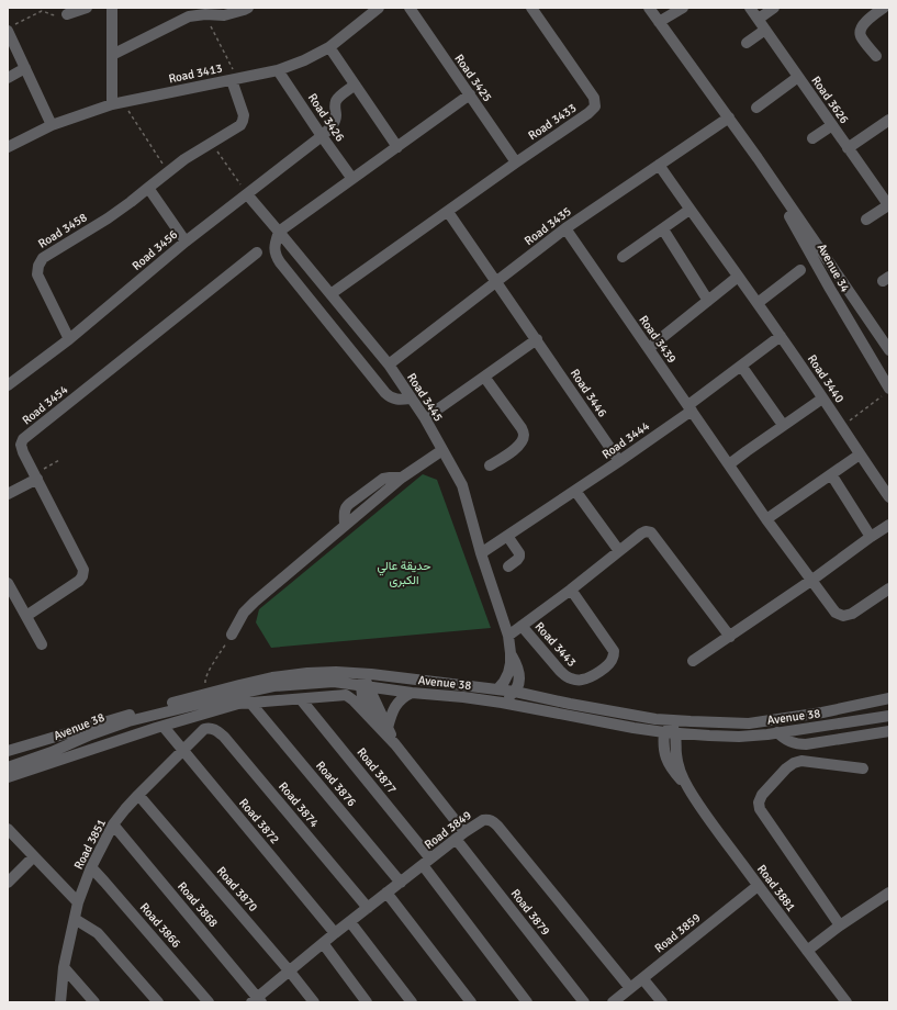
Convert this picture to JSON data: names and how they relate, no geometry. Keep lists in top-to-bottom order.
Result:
{
  "streets": {
    "street": [
      "Road 3413",
      "Road 3425",
      "Road 3626",
      "Road 3426",
      "Road 3433",
      "Road 3435",
      "Road 3458",
      "Road 3456",
      "Avenue 34",
      "Road 3439",
      "Road 3440",
      "Road 3446",
      "Road 3445",
      "Road 3454",
      "Road 3444",
      "Road 3443",
      "Avenue 38",
      "Road 3877",
      "Road 3876",
      "Road 3874",
      "Road 3872",
      "Road 3849",
      "Road 3851",
      "Road 3881",
      "Road 3870",
      "Road 3868",
      "Road 3879",
      "Road 3866",
      "Road 3859"
    ]
  },
  "crossings": [
    ["Road 3413", "Road 3426"],
    ["Road 3413", "Road 3458"],
    ["Road 3425", "Road 3433"],
    ["Road 3426", "Road 3456"],
    ["Road 3433", "Road 3445"],
    ["Road 3435", "Avenue 34"],
    ["Road 3435", "Road 3439"],
    ["Road 3435", "Road 3440"],
    ["Road 3435", "Road 3446"],
    ["Road 3435", "Road 3445"],
    ["Road 3458", "Road 3456"],
    ["Road 3456", "Road 3445"],
    ["Road 3439", "Road 3444"],
    ["Road 3440", "Road 3444"],
    ["Road 3446", "Road 3444"],
    ["Road 3445", "Road 3444"],
    ["Road 3445", "Road 3443"],
    ["Avenue 38", "Road 3881"],
    ["Road 3877", "Road 3849"],
    ["Road 3876", "Road 3849"],
    ["Road 3874", "Road 3849"],
    ["Road 3874", "Road 3851"],
    ["Road 3872", "Road 3849"],
    ["Road 3872", "Road 3851"],
    ["Road 3849", "Road 3870"],
    ["Road 3849", "Road 3868"],
    ["Road 3849", "Road 3879"],
    ["Road 3849", "Road 3859"],
    ["Road 3851", "Road 3870"],
    ["Road 3851", "Road 3868"],
    ["Road 3851", "Road 3866"],
    ["Road 3881", "Road 3859"]
  ],
  "parks": ["حديقة عالي الكبرى"]
}
